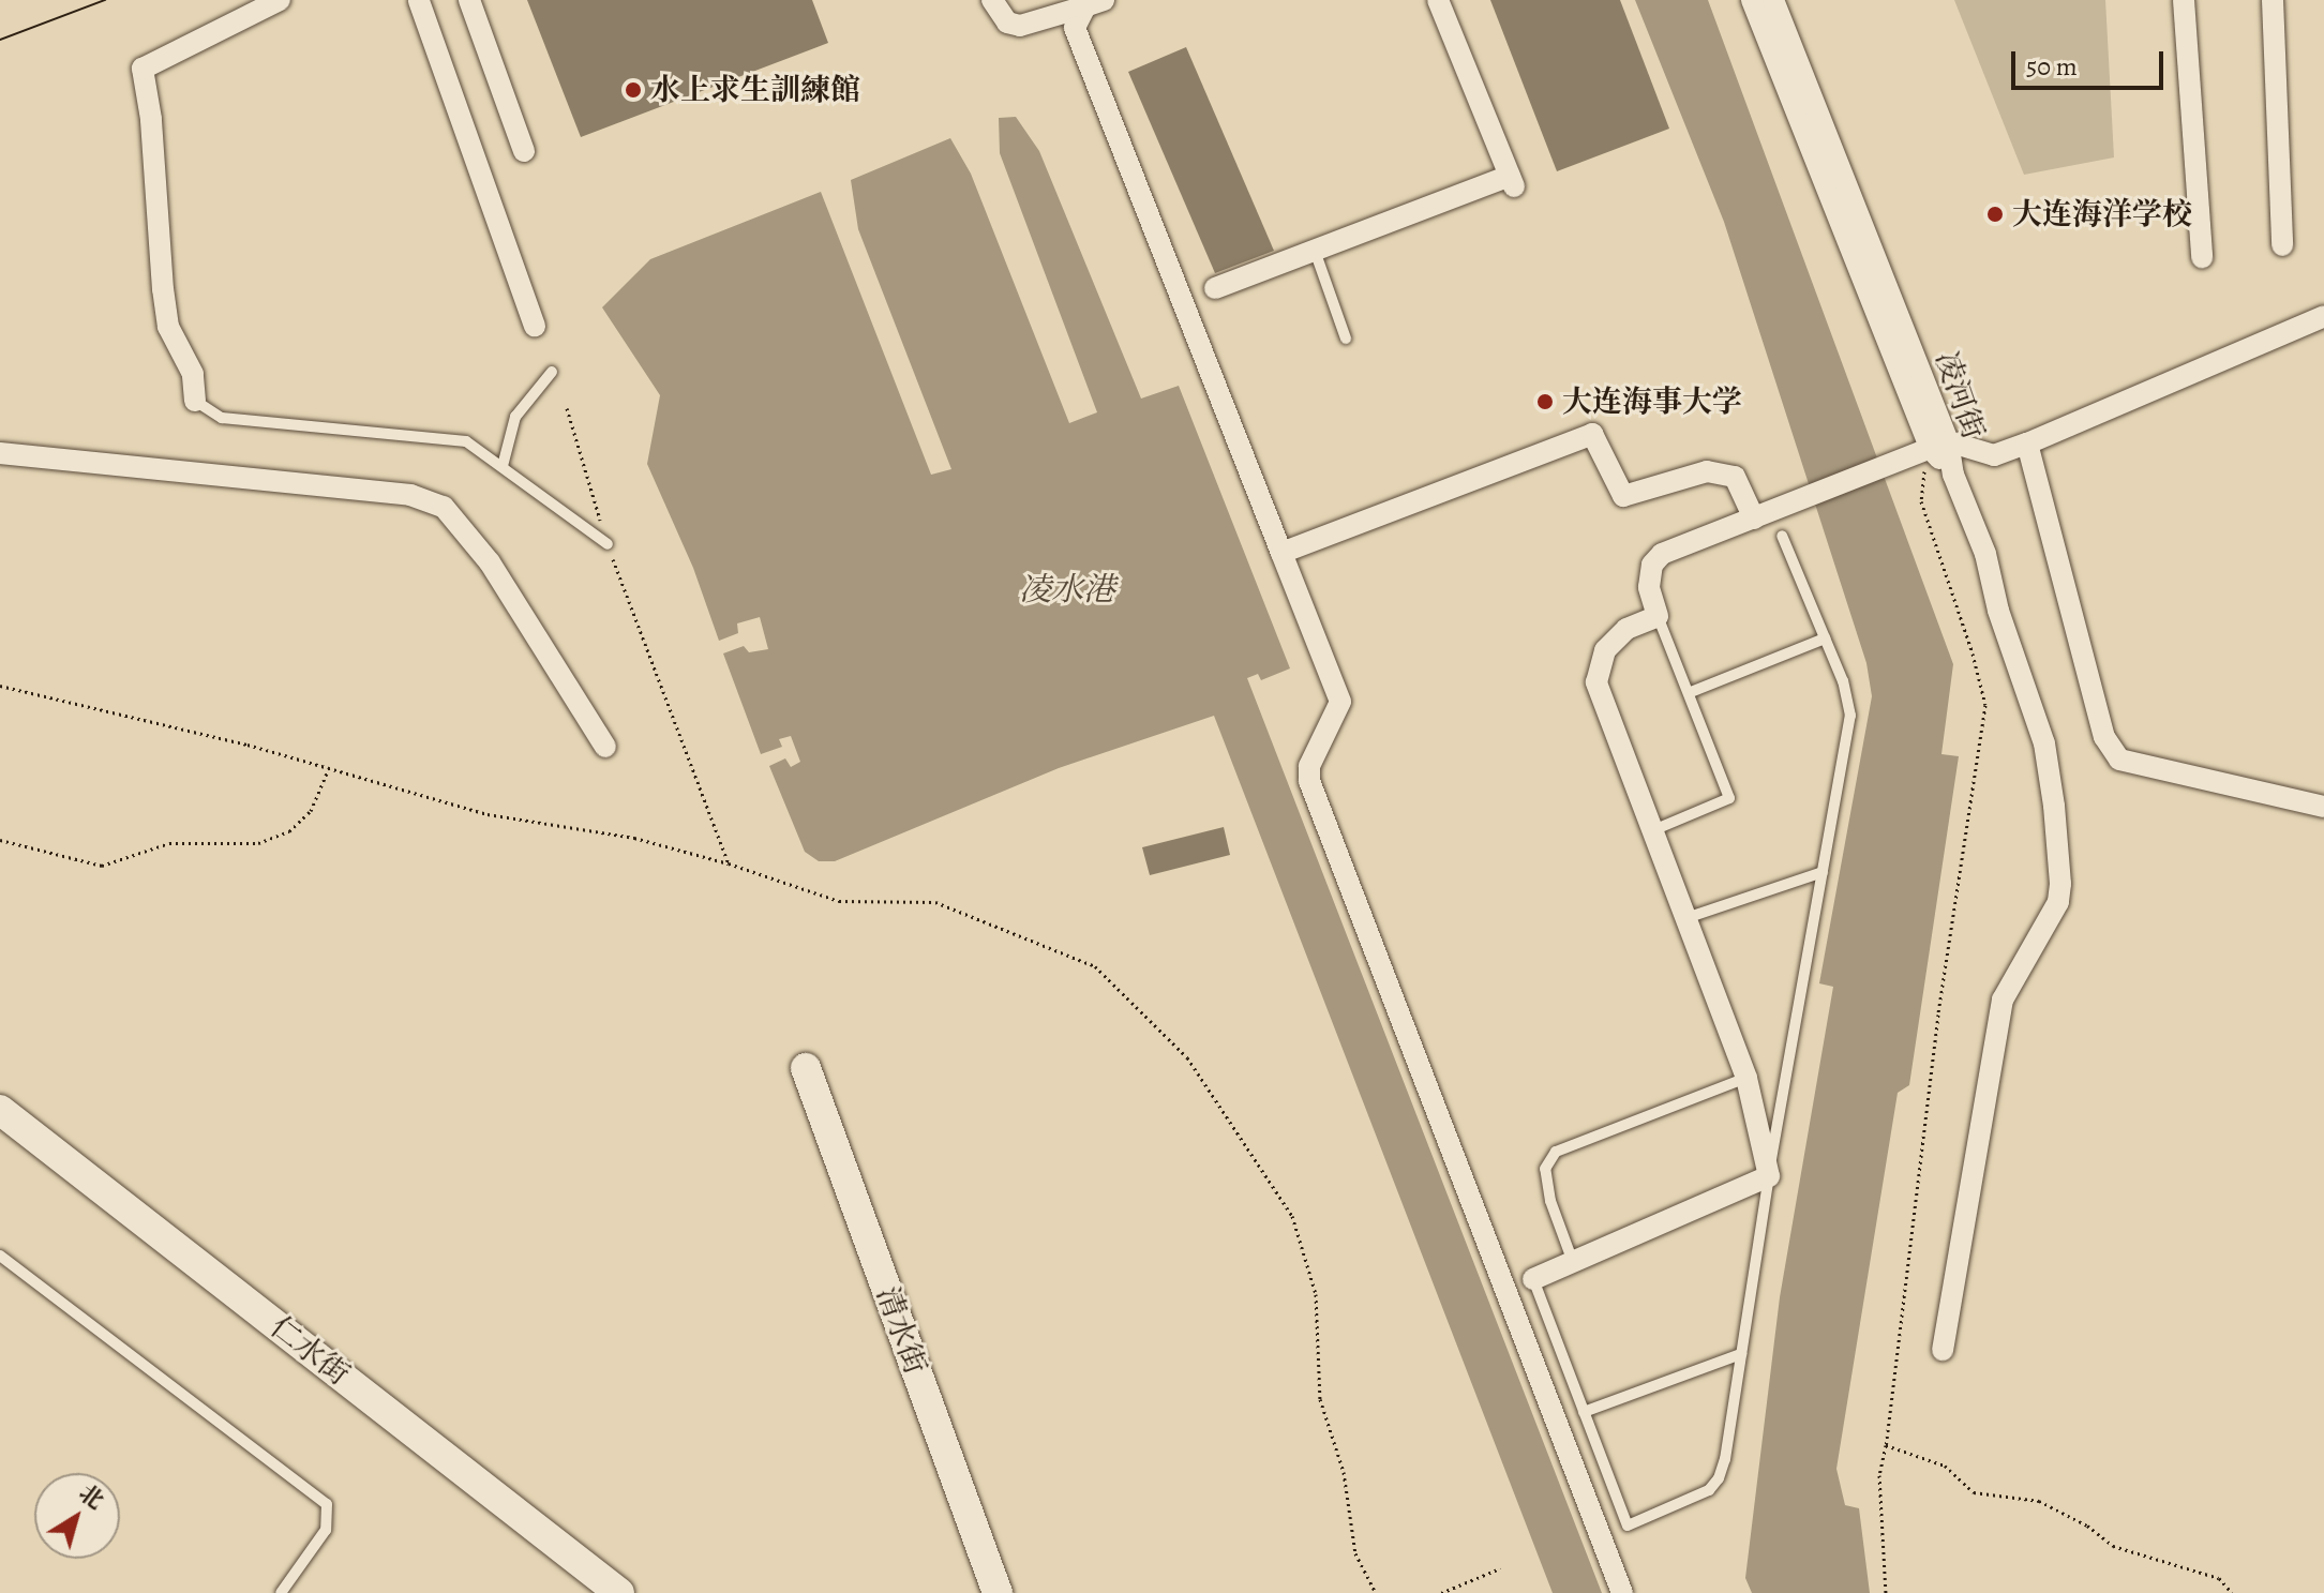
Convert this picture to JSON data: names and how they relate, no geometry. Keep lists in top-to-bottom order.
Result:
{
  "streets": {
    "street": ["凌河街", "清水街", "仁水街"]
  },
  "water": ["凌水港"],
  "places": ["水上求生訓練館", "大连海洋学校", "大连海事大学"],
  "scale_bar": "50 m",
  "north": "top right"
}
